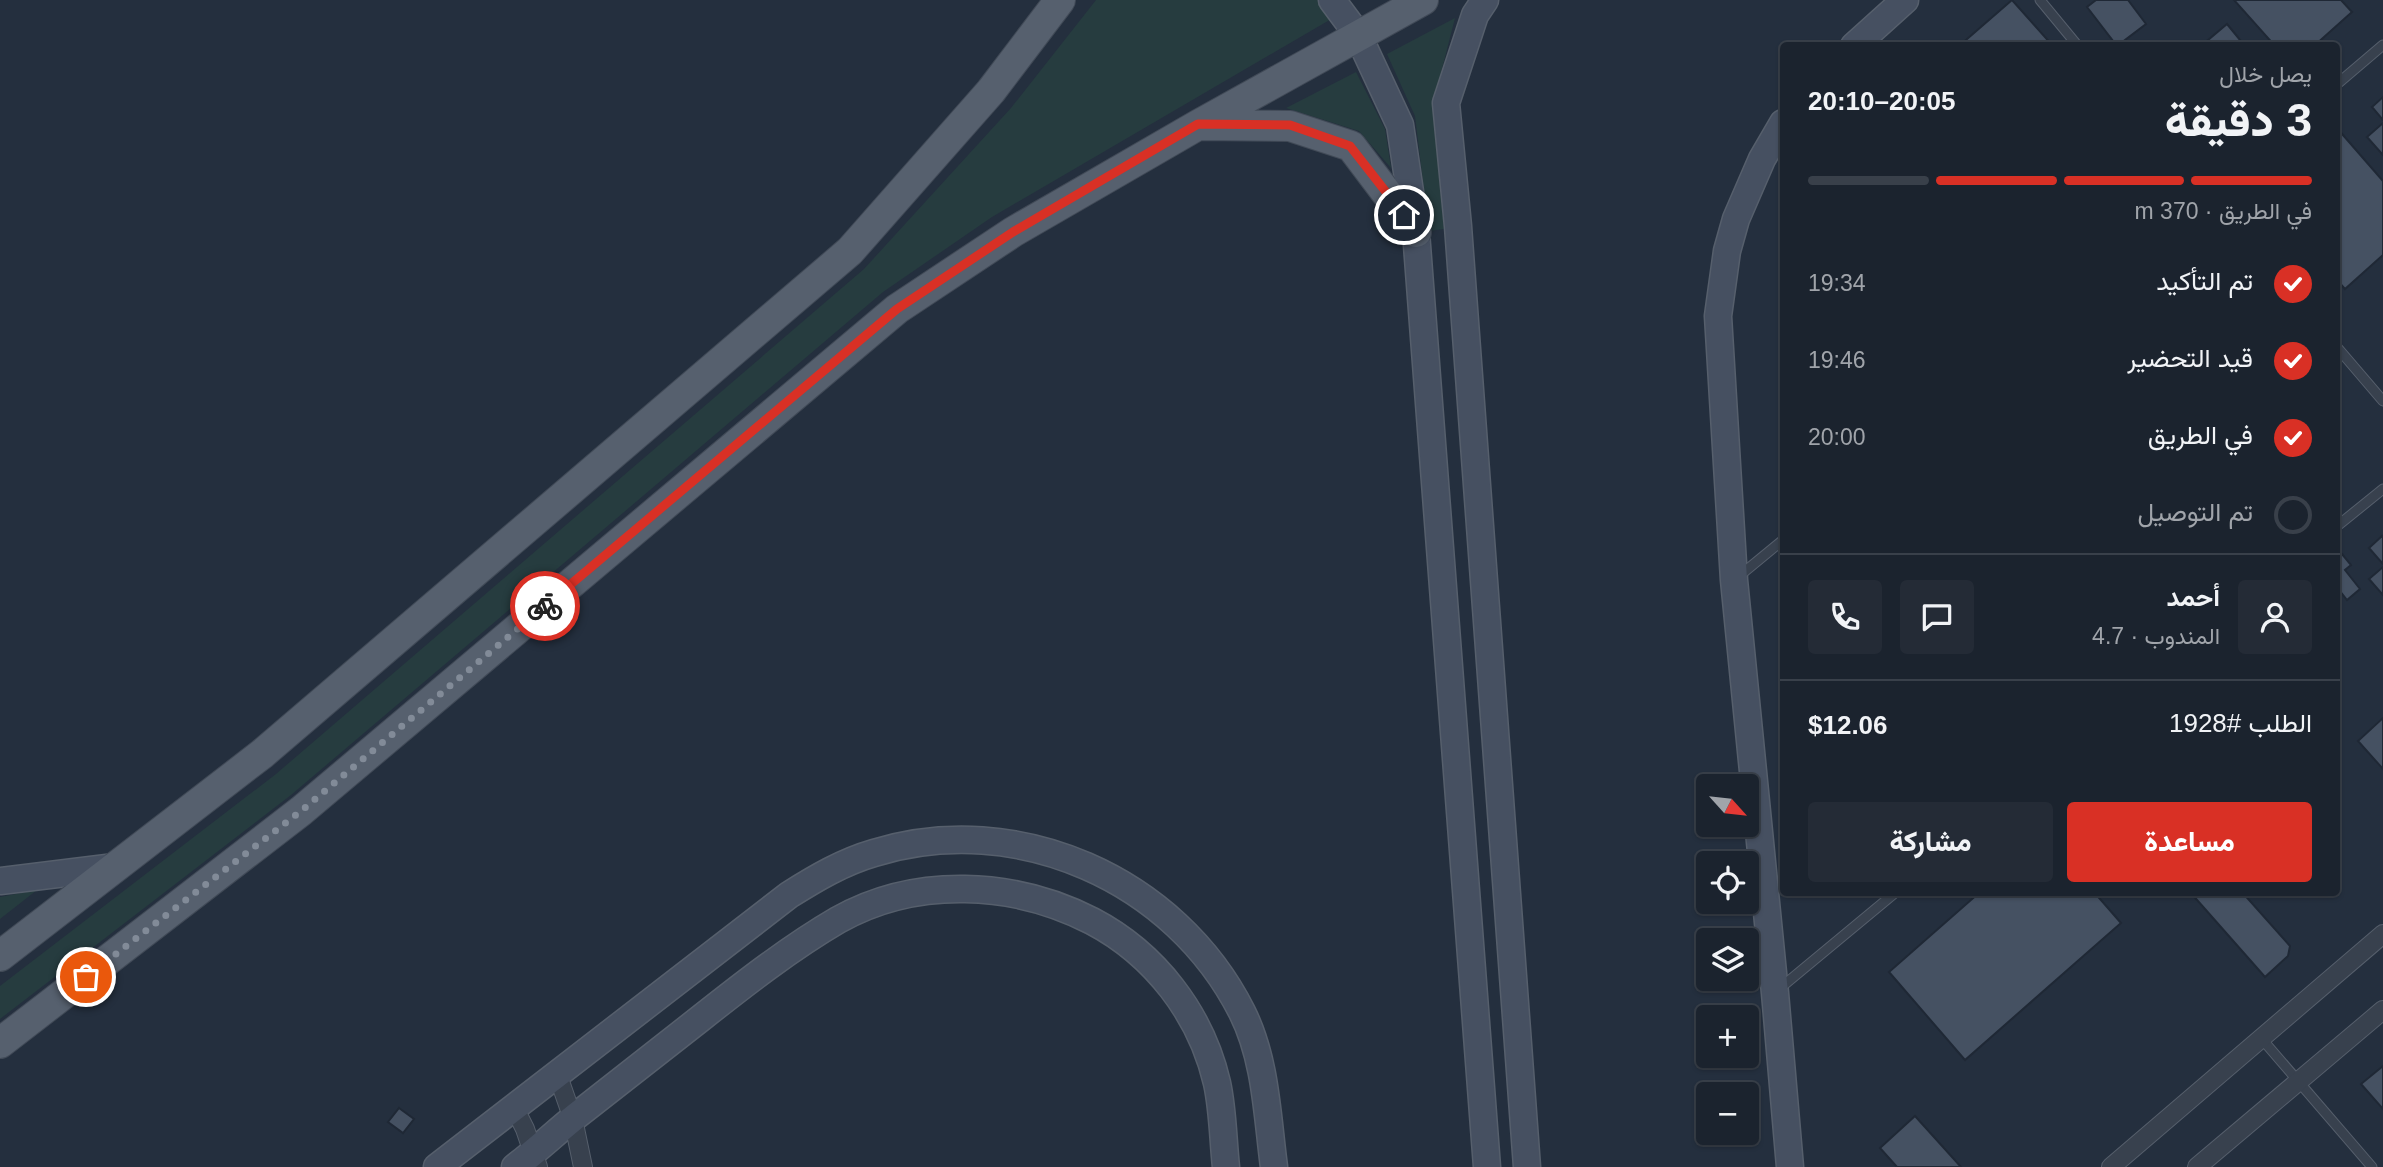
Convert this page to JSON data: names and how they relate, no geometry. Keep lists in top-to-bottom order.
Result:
{
  "north": "bottom right",
  "page": {
    "heading": ["3 دقيقة", "يصل خلال", "20:05–20:10"],
    "panel": [
      "أحمد",
      "المندوب · 4.7",
      "الطلب #1928",
      "$12.06"
    ],
    "bar": "في الطريق · 370 m",
    "list": [
      ["تم التأكيد", "19:34"],
      ["قيد التحضير", "19:46"],
      ["في الطريق", "20:00"],
      "تم التوصيل"
    ],
    "map_buttons": ["+", "−"],
    "buttons": ["مساعدة", "مشاركة"]
  }
}
